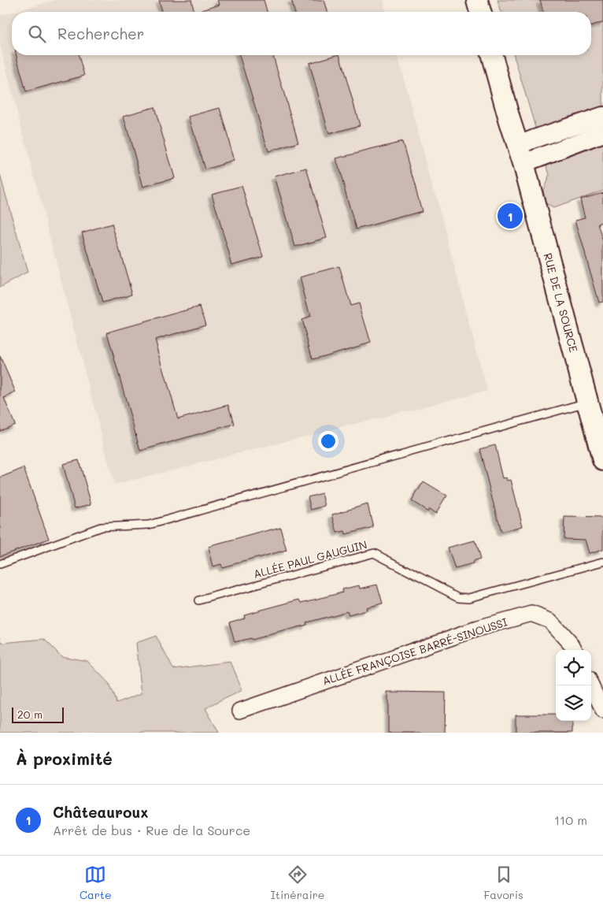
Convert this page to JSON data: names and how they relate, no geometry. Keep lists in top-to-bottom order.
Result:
{
  "streets": {
    "main road": ["RUE DE LA SOURCE"],
    "street": ["ALLÉE FRANÇOISE BARRÉ-SINOUSSI"],
    "lane": ["ALLÉE PAUL GAUGUIN"]
  },
  "scale_bar": "20 m",
  "page": {
    "search": "Rechercher",
    "pins": "1",
    "scale": "20 m",
    "heading": "À proximité",
    "list": [
      {
        "mark": "1",
        "name": "Châteauroux",
        "note": "Arrêt de bus · Rue de la Source",
        "value": "110 m"
      }
    ],
    "nav": ["Carte", "Itinéraire", "Favoris"]
  }
}
